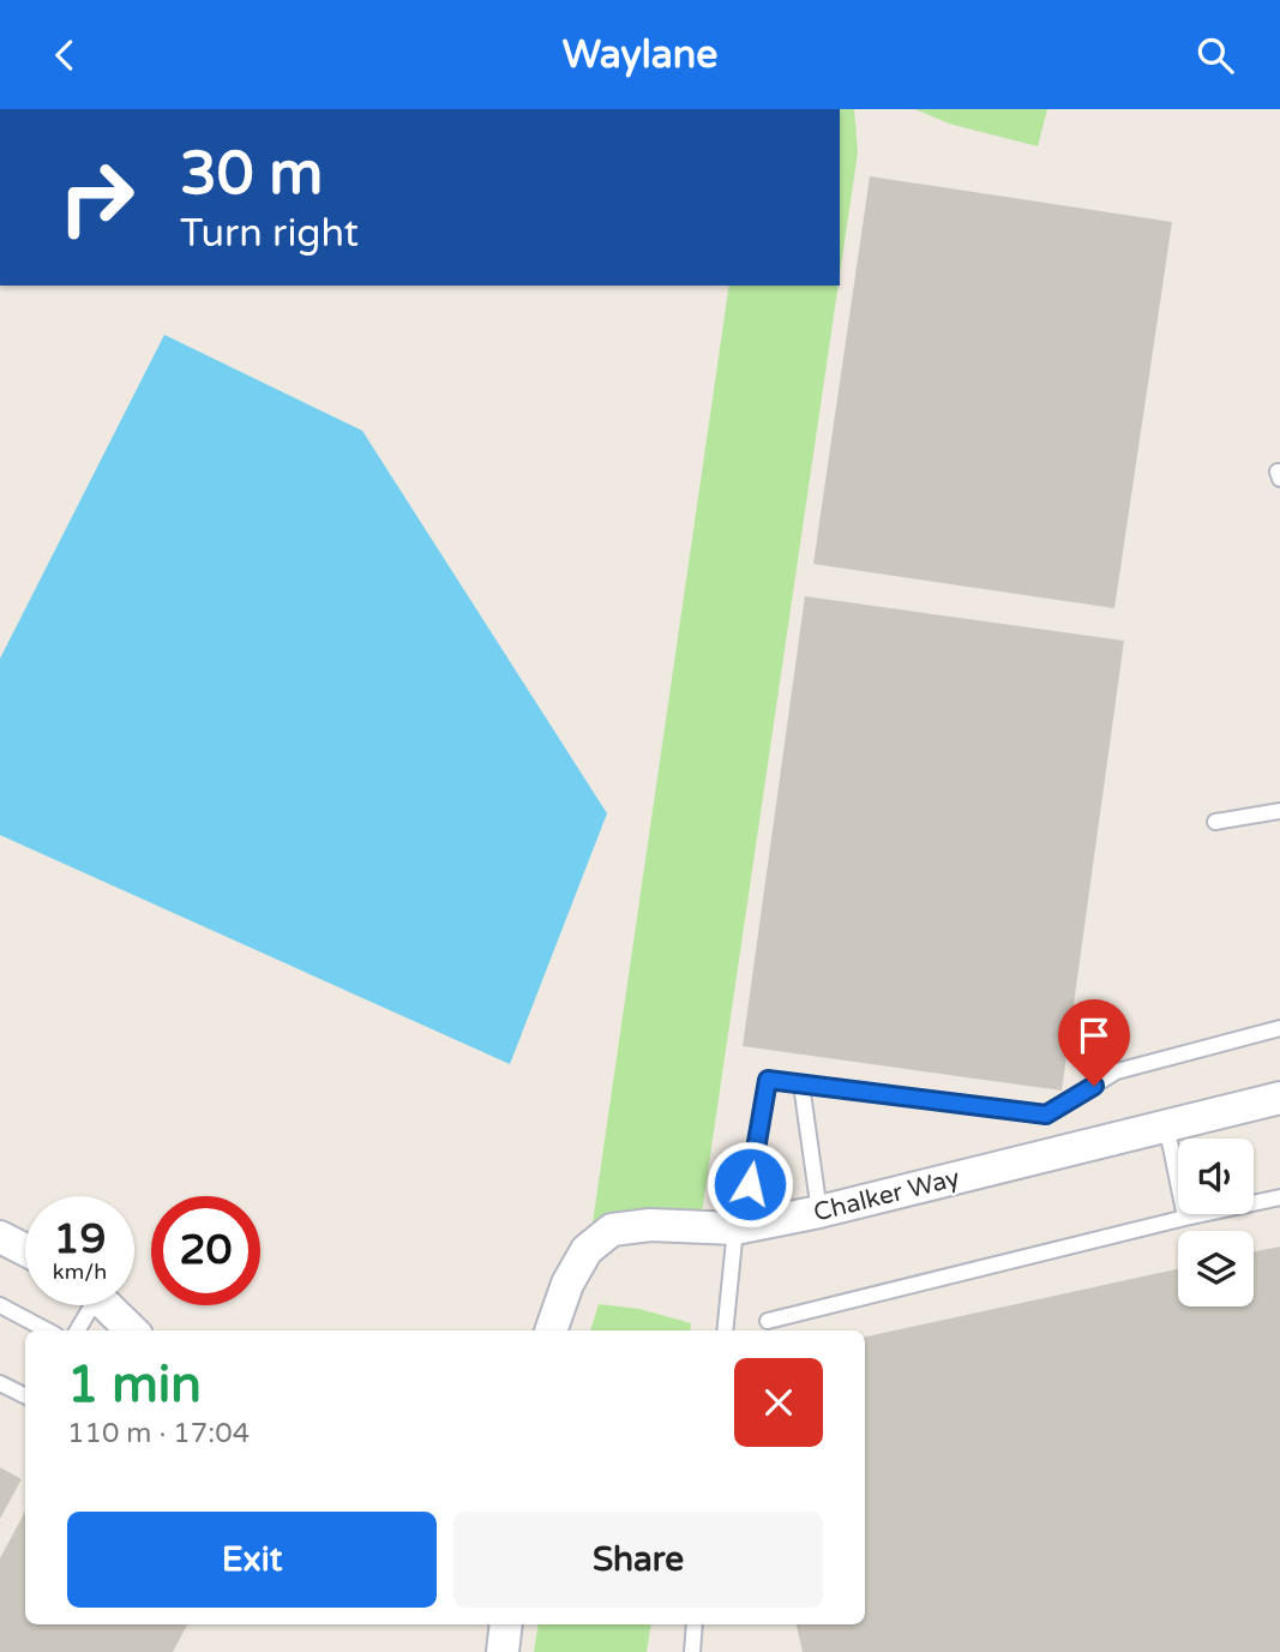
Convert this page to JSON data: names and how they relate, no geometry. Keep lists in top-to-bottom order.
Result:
{
  "streets": {
    "street": ["Chalker Way"]
  },
  "page": {
    "header": "Waylane",
    "turn": ["30 m", "Turn right"],
    "speed": "19 km/h",
    "limit": "20",
    "heading": ["1 min", "110 m · 17:04"],
    "buttons": ["Exit", "Share"]
  }
}
